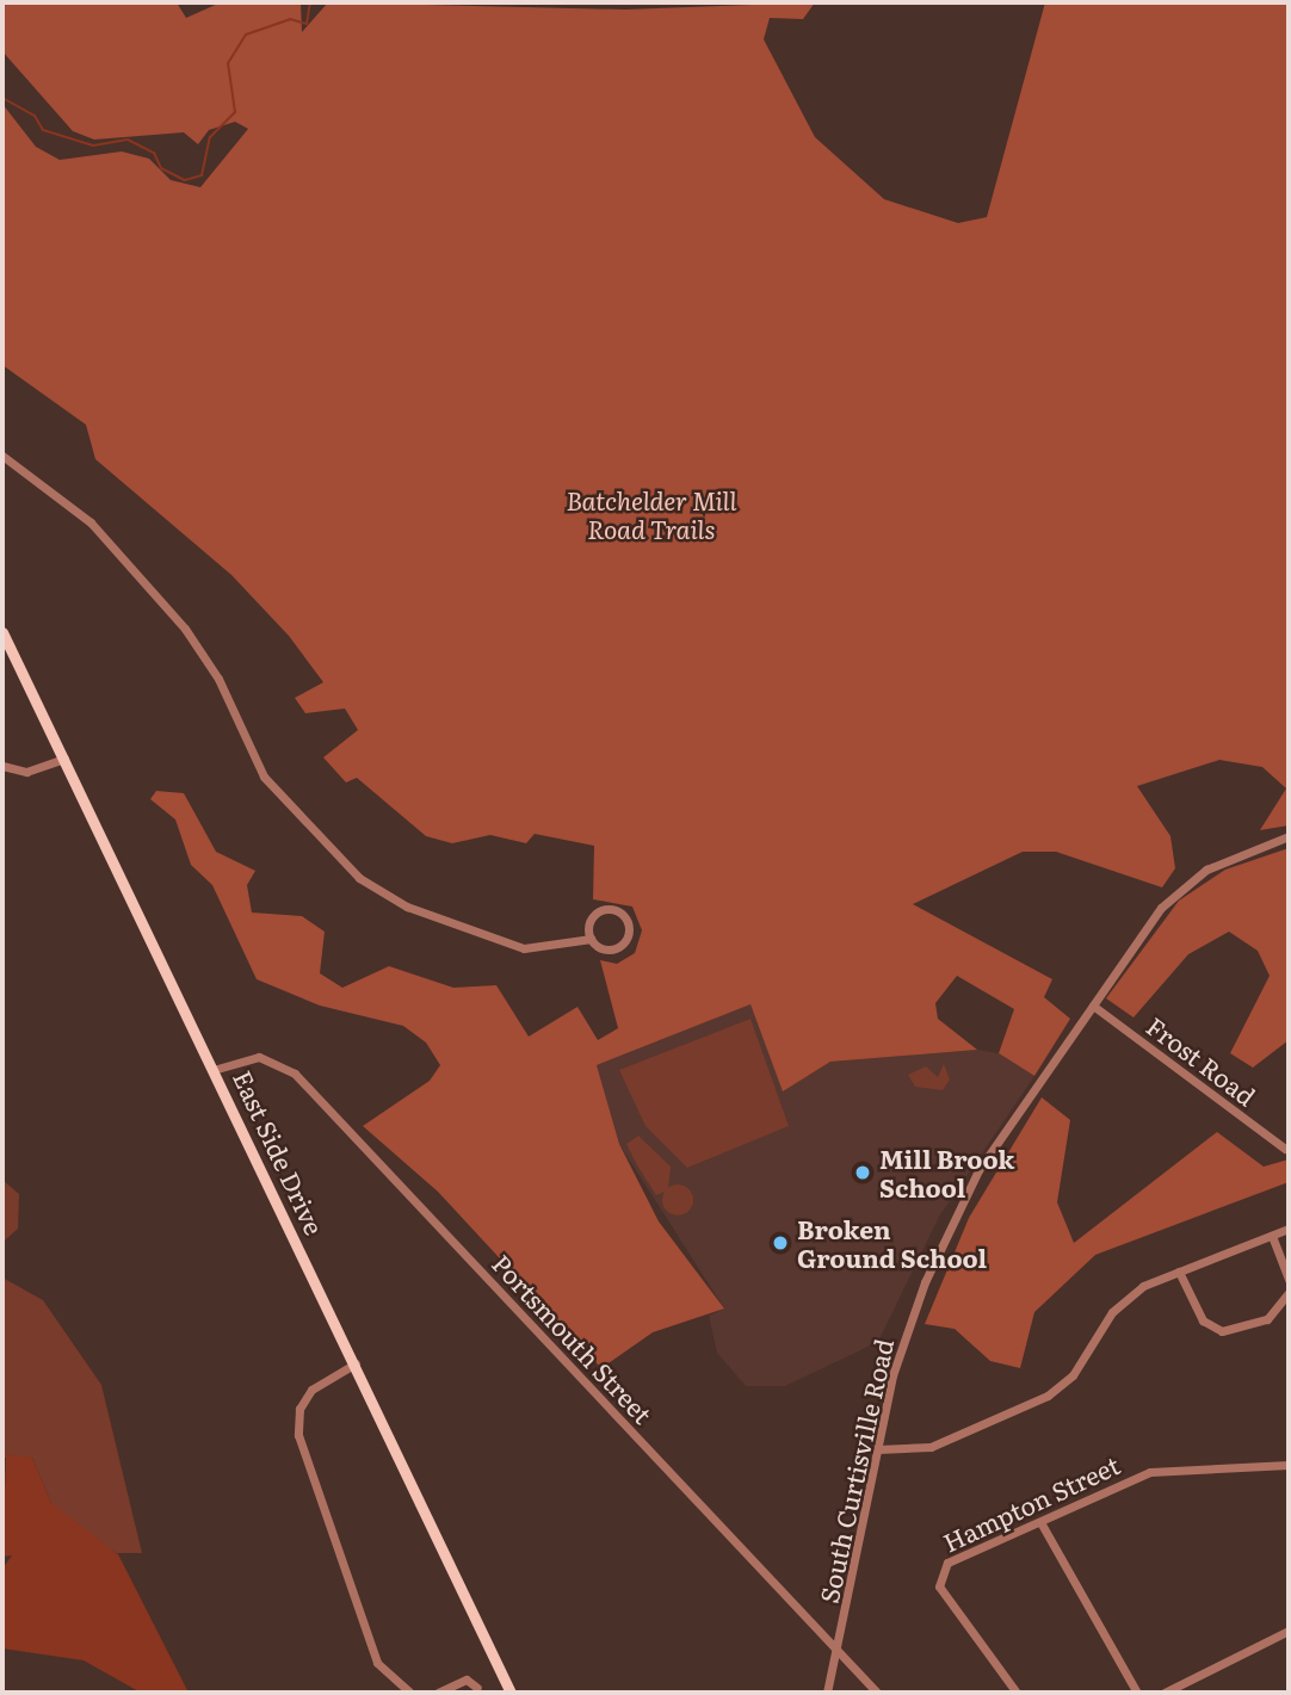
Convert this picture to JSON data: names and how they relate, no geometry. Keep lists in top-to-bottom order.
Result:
{
  "streets": {
    "main road": ["East Side Drive"],
    "street": [
      "Frost Road",
      "Portsmouth Street",
      "South Curtisville Road",
      "Hampton Street"
    ]
  },
  "crossings": [
    ["Frost Road", "South Curtisville Road"],
    ["East Side Drive", "Portsmouth Street"],
    ["Portsmouth Street", "South Curtisville Road"]
  ],
  "parks": ["Batchelder Mill Road Trails"],
  "places": ["Mill Brook School", "Broken Ground School"]
}
